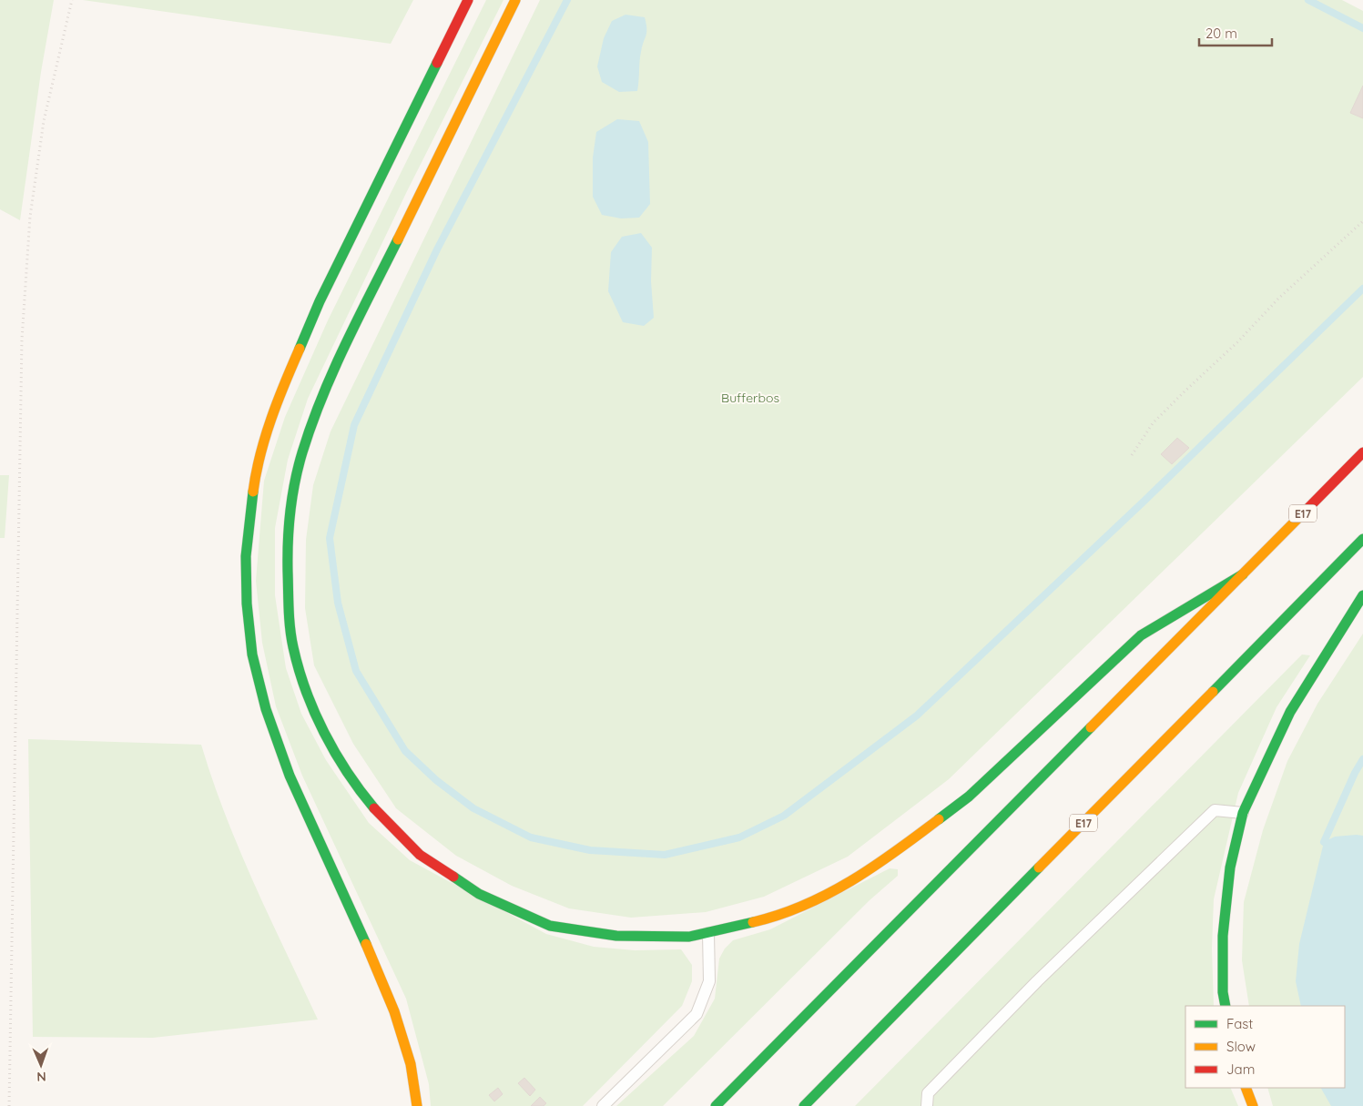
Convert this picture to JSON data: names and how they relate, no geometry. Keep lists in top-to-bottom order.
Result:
{
  "streets": {
    "highway": ["E17"]
  },
  "parks": ["Bufferbos"],
  "legend": ["Fast", "Slow", "Jam"],
  "scale_bar": "20 m",
  "north": "bottom"
}
